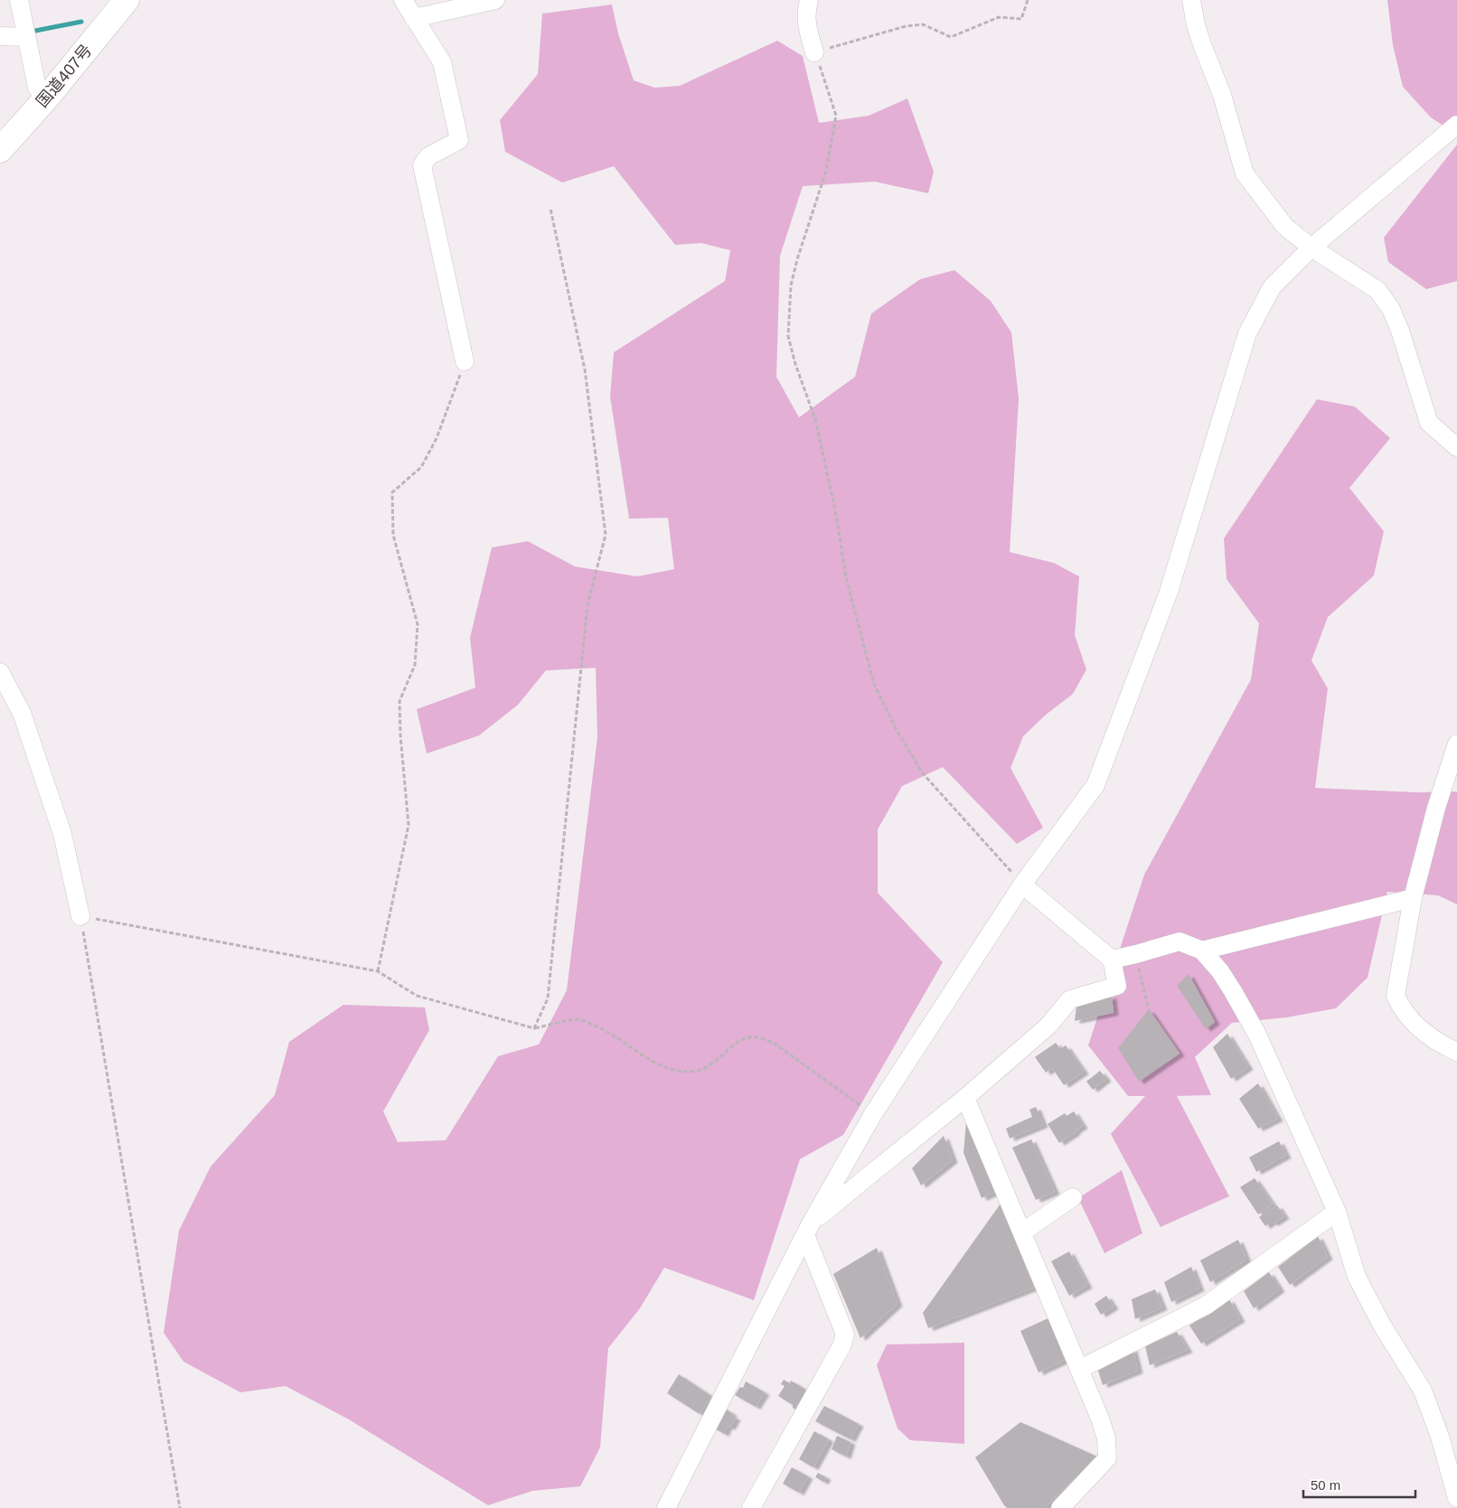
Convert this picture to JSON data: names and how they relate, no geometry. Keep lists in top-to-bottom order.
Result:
{
  "streets": {
    "highway": ["国道407号"]
  },
  "scale_bar": "50 m"
}
